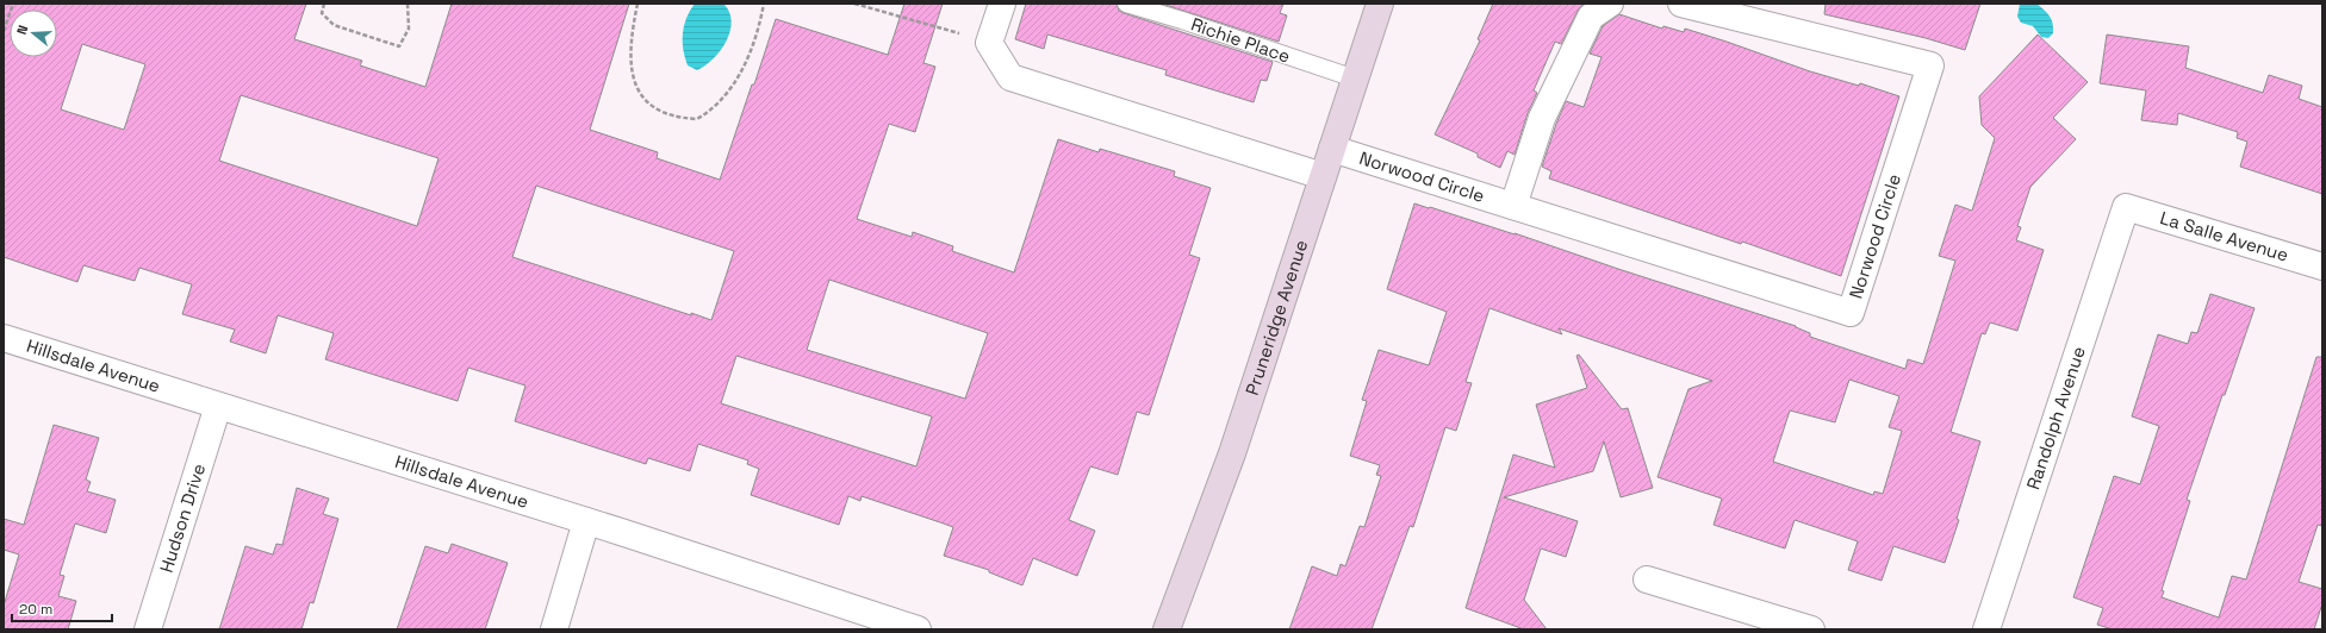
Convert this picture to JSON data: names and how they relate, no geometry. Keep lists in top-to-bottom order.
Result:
{
  "streets": {
    "main road": ["Pruneridge Avenue"],
    "street": [
      "Norwood Circle",
      "La Salle Avenue",
      "Hillsdale Avenue",
      "Randolph Avenue",
      "Hudson Drive"
    ],
    "lane": ["Richie Place"]
  },
  "crossings": [
    ["Richie Place", "Pruneridge Avenue"],
    ["Norwood Circle", "Pruneridge Avenue"],
    ["La Salle Avenue", "Randolph Avenue"],
    ["Hillsdale Avenue", "Hudson Drive"]
  ],
  "scale_bar": "20 m",
  "north": "left"
}
